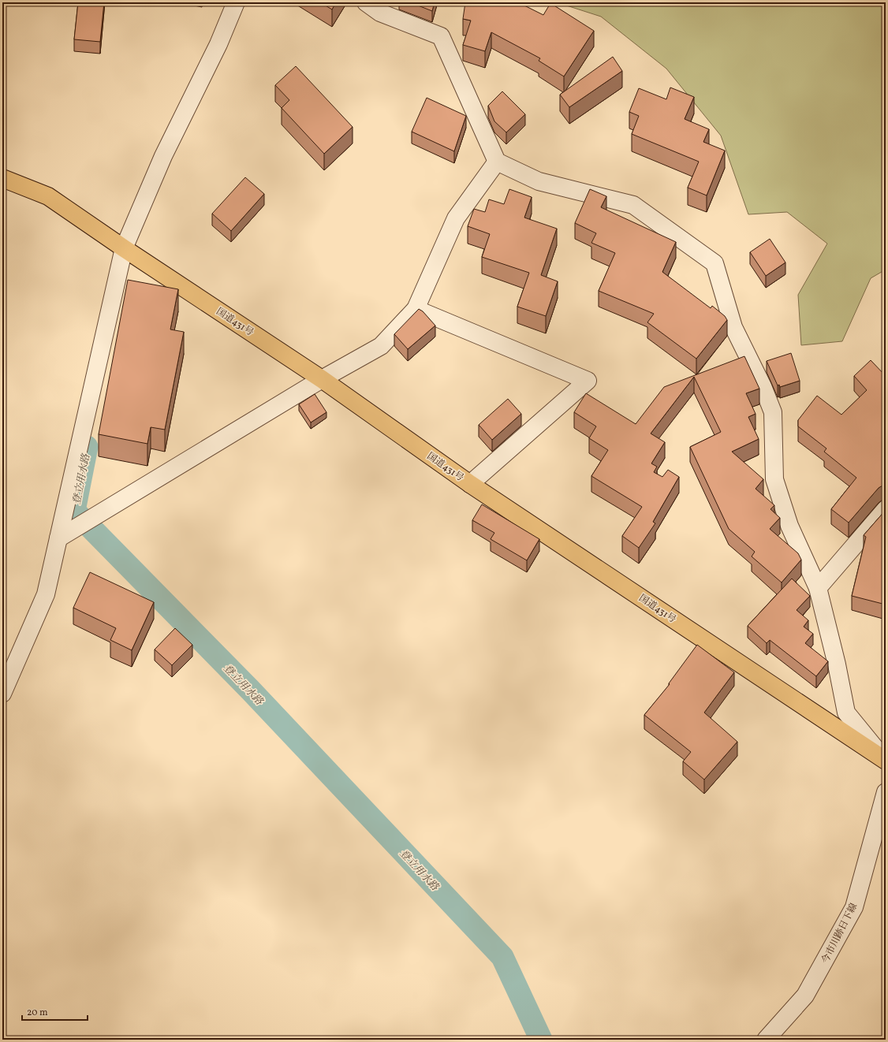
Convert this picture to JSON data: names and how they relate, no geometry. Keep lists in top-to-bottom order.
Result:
{
  "streets": {
    "highway": ["国道431号"],
    "street": ["今市川跡日下線"]
  },
  "water": ["登立用水路"],
  "scale_bar": "20 m"
}
